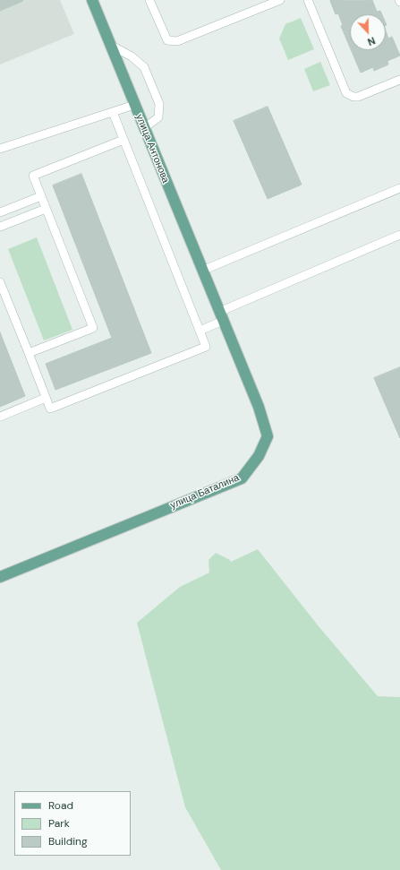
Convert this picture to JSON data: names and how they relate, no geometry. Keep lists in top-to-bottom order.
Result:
{
  "streets": {
    "main road": ["улица Антонова", "улица Баталина"]
  },
  "crossings": [
    ["улица Антонова", "улица Баталина"]
  ],
  "legend": ["Road", "Park", "Building"],
  "north": "bottom"
}
